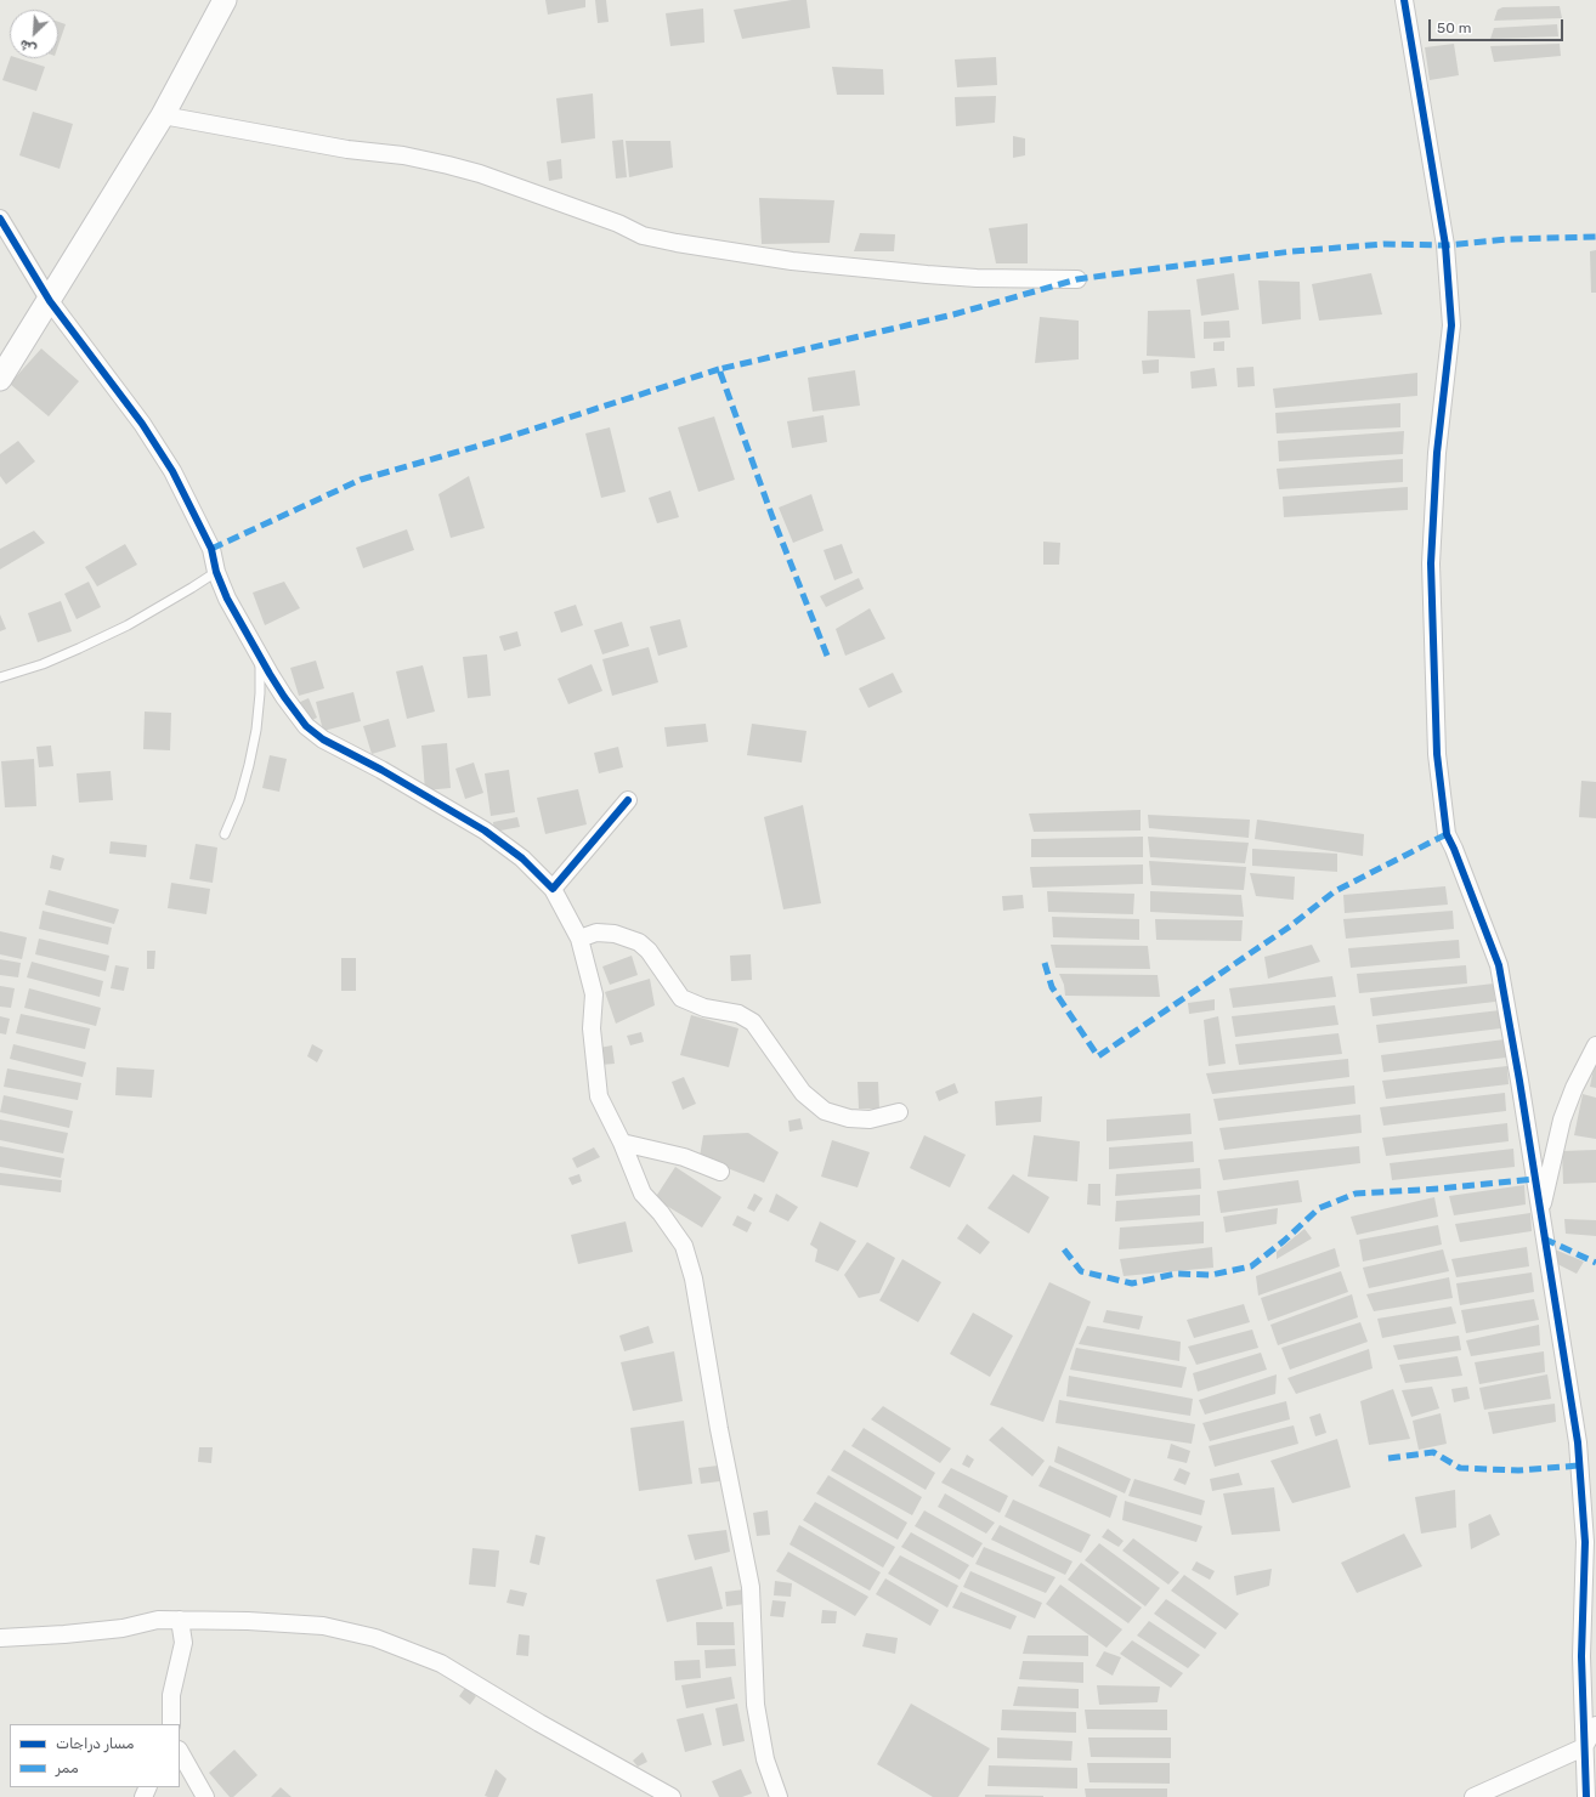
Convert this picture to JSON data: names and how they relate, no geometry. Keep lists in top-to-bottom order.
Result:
{
  "legend": ["مسار دراجات", "ممر"],
  "scale_bar": "50 m",
  "north": "bottom left"
}
